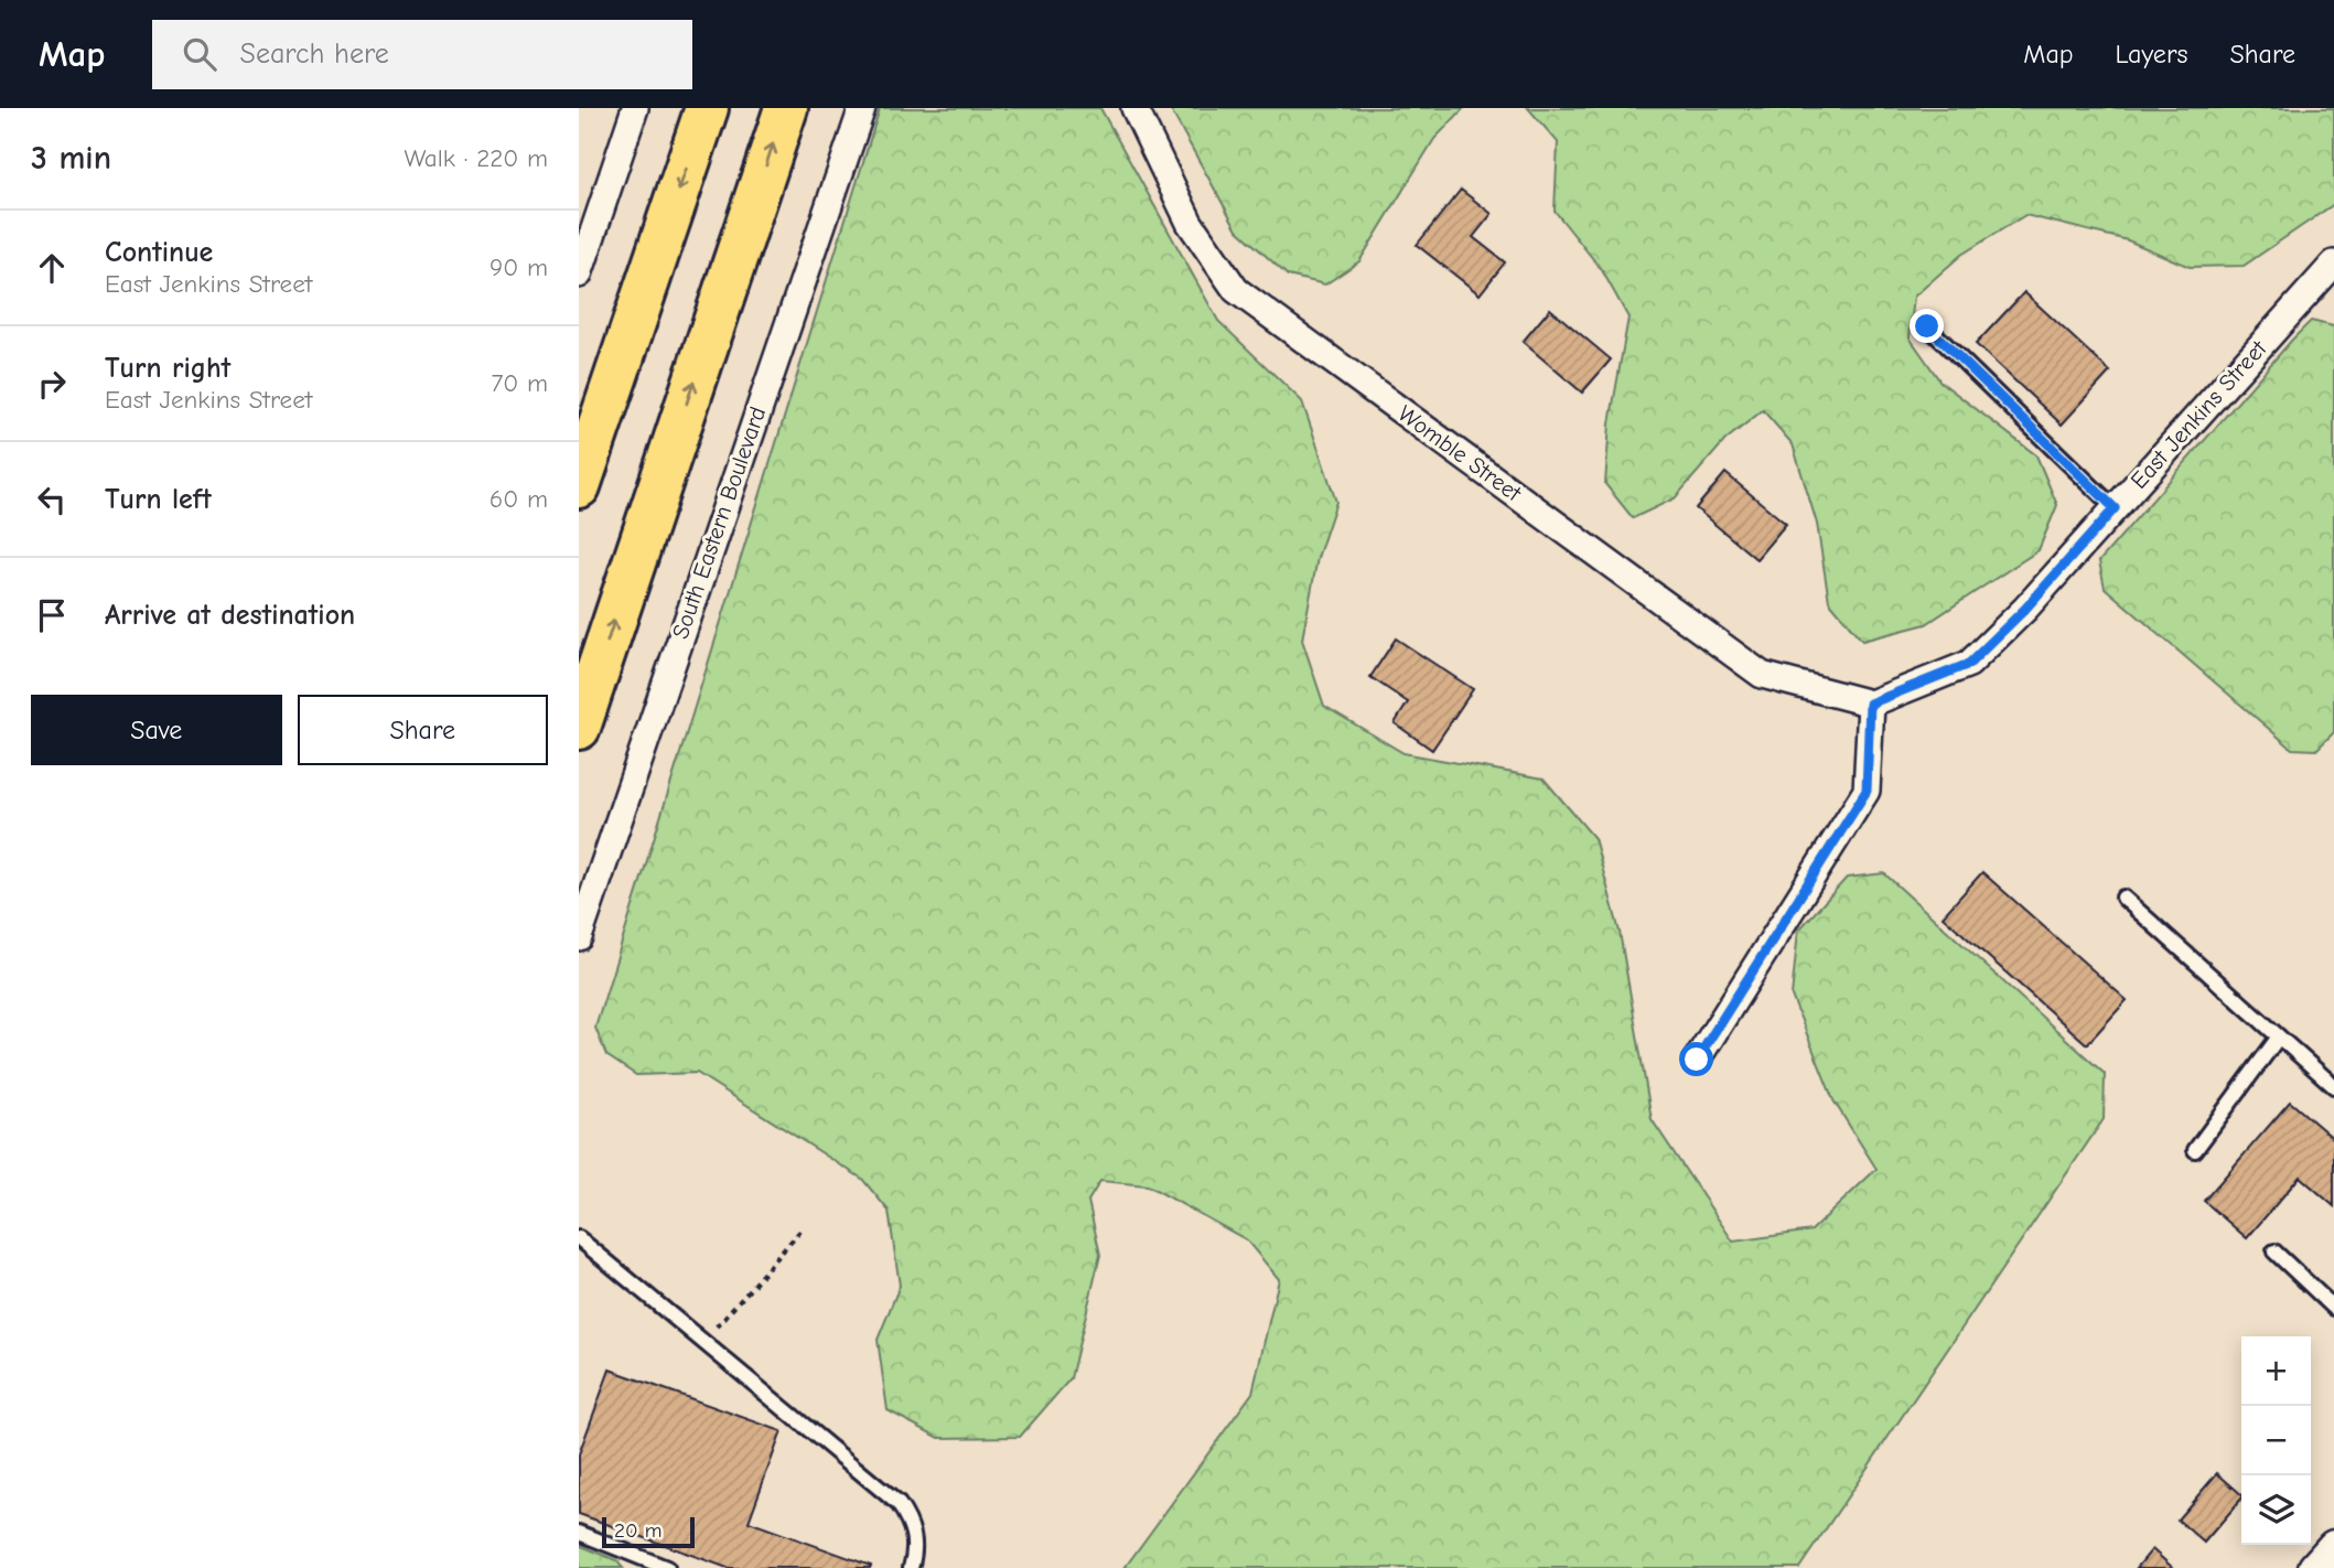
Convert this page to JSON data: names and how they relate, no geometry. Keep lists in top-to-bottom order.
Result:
{
  "streets": {
    "street": ["East Jenkins Street", "Womble Street", "South Eastern Boulevard"]
  },
  "crossings": [
    ["East Jenkins Street", "Womble Street"]
  ],
  "scale_bar": "20 m",
  "page": {
    "header": "Map",
    "search": "Search here",
    "nav": ["Map", "Layers", "Share"],
    "heading": ["3 min", "Walk · 220 m"],
    "list": [
      ["Continue", "East Jenkins Street", "90 m"],
      ["Turn right", "East Jenkins Street", "70 m"],
      ["Turn left", "60 m"],
      "Arrive at destination"
    ],
    "buttons": ["Save", "Share"],
    "map_buttons": ["+", "−"],
    "scale": "20 m"
  }
}
